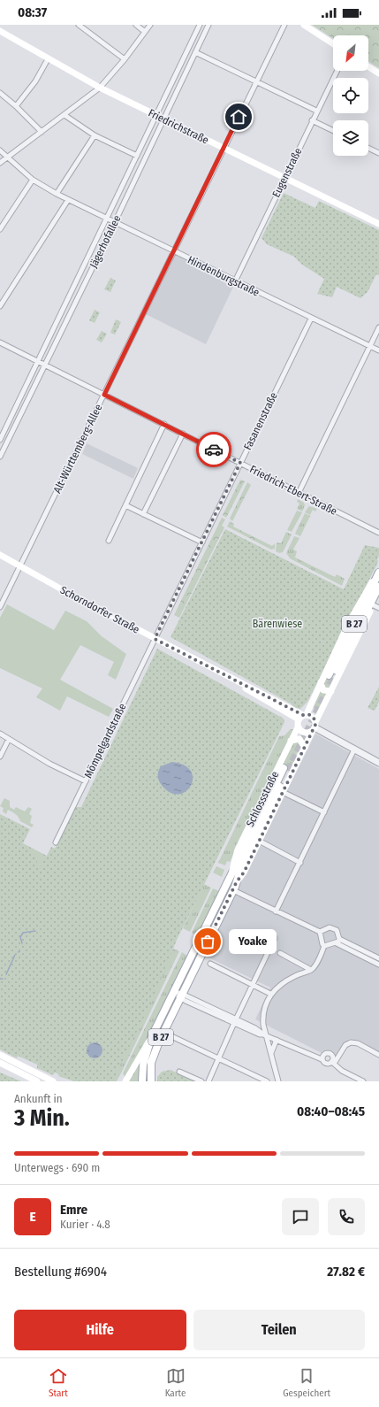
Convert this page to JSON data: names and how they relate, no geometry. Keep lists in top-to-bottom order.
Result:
{
  "streets": {
    "main road": [
      "Friedrichstraße",
      "Schorndorfer Straße",
      "B 27",
      "Schlossstraße"
    ],
    "street": [
      "Eugenstraße",
      "Jägerhofallee",
      "Hindenburgstraße",
      "Fasanenstraße",
      "Alt-Württemberg-Allee",
      "Friedrich-Ebert-Straße",
      "Mömpelgardstraße"
    ]
  },
  "crossings": [
    ["Friedrichstraße", "Eugenstraße"],
    ["Friedrichstraße", "Jägerhofallee"],
    ["Friedrichstraße", "Alt-Württemberg-Allee"],
    ["Eugenstraße", "Hindenburgstraße"],
    ["Jägerhofallee", "Hindenburgstraße"],
    ["Jägerhofallee", "Friedrich-Ebert-Straße"],
    ["Hindenburgstraße", "Fasanenstraße"],
    ["Hindenburgstraße", "Alt-Württemberg-Allee"],
    ["Fasanenstraße", "Friedrich-Ebert-Straße"],
    ["Fasanenstraße", "Schorndorfer Straße"],
    ["Fasanenstraße", "Mömpelgardstraße"],
    ["Alt-Württemberg-Allee", "Friedrich-Ebert-Straße"],
    ["Alt-Württemberg-Allee", "Schorndorfer Straße"],
    ["Schorndorfer Straße", "Mömpelgardstraße"],
    ["Schorndorfer Straße", "Schlossstraße"]
  ],
  "parks": ["Bärenwiese"],
  "places": ["Yoake"],
  "north": "bottom left",
  "page": {
    "status": "08:37",
    "bubble": "Yoake",
    "heading": ["3 Min.", "Ankunft in", "08:40–08:45"],
    "panel": [
      "Emre",
      "Kurier · 4.8",
      "Bestellung #6904",
      "27.82 €"
    ],
    "bar": "Unterwegs · 690 m",
    "round": "E",
    "buttons": ["Hilfe", "Teilen"],
    "tabs": ["Start", "Karte", "Gespeichert"]
  }
}
